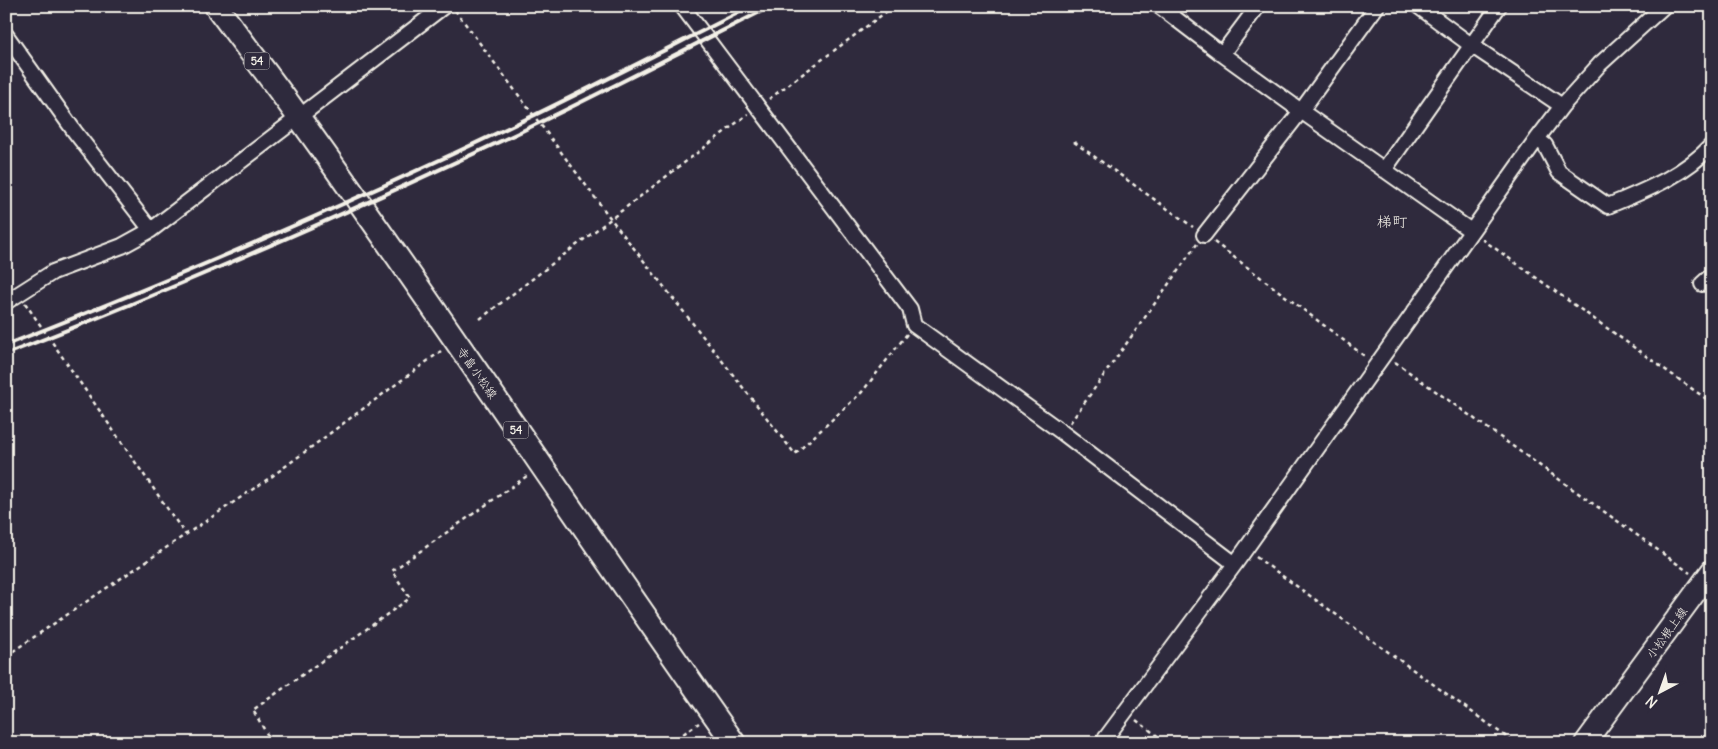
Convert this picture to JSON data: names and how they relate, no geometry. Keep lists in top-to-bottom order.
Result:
{
  "streets": {
    "main road": ["54", "寺畠小松線", "小松根上線"]
  },
  "districts": ["梯町"],
  "north": "bottom left"
}
